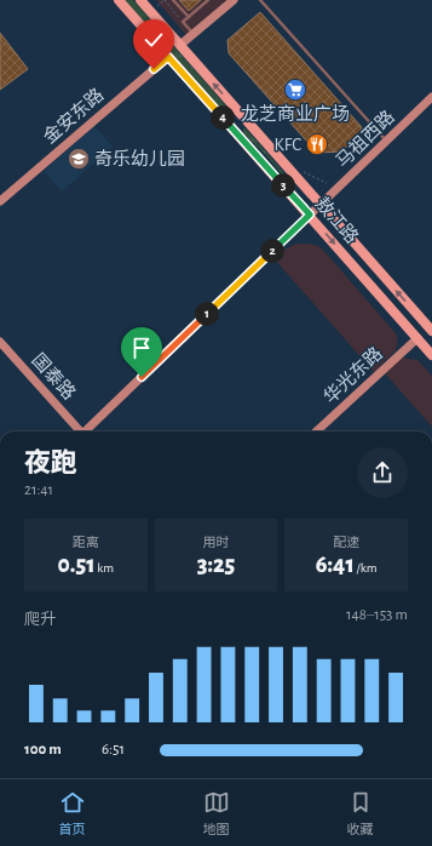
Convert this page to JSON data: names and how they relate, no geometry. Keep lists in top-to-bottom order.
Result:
{
  "streets": {
    "main road": ["敖江路"],
    "street": [
      "金安东路",
      "马祖西路",
      "华光东路",
      "国泰路"
    ]
  },
  "crossings": [
    ["金安东路", "敖江路"],
    ["马祖西路", "敖江路"],
    ["敖江路", "华光东路"]
  ],
  "places": {
    "supermarket": ["龙芝商业广场"],
    "restaurant": ["KFC"],
    "school or university": ["奇乐幼儿园"]
  },
  "page": {
    "pins": [
      "4",
      "3",
      "2",
      "1"
    ],
    "heading": ["夜跑", "21:41"],
    "stats": [
      ["距离", "0.51 km"],
      ["用时", "3:25"],
      ["配速", "6:41 /km"]
    ],
    "chart": ["爬升", "148–153 m"],
    "list": [
      {
        "name": "100 m",
        "note": "6:51"
      }
    ],
    "tabs": ["首页", "地图", "收藏"]
  }
}
